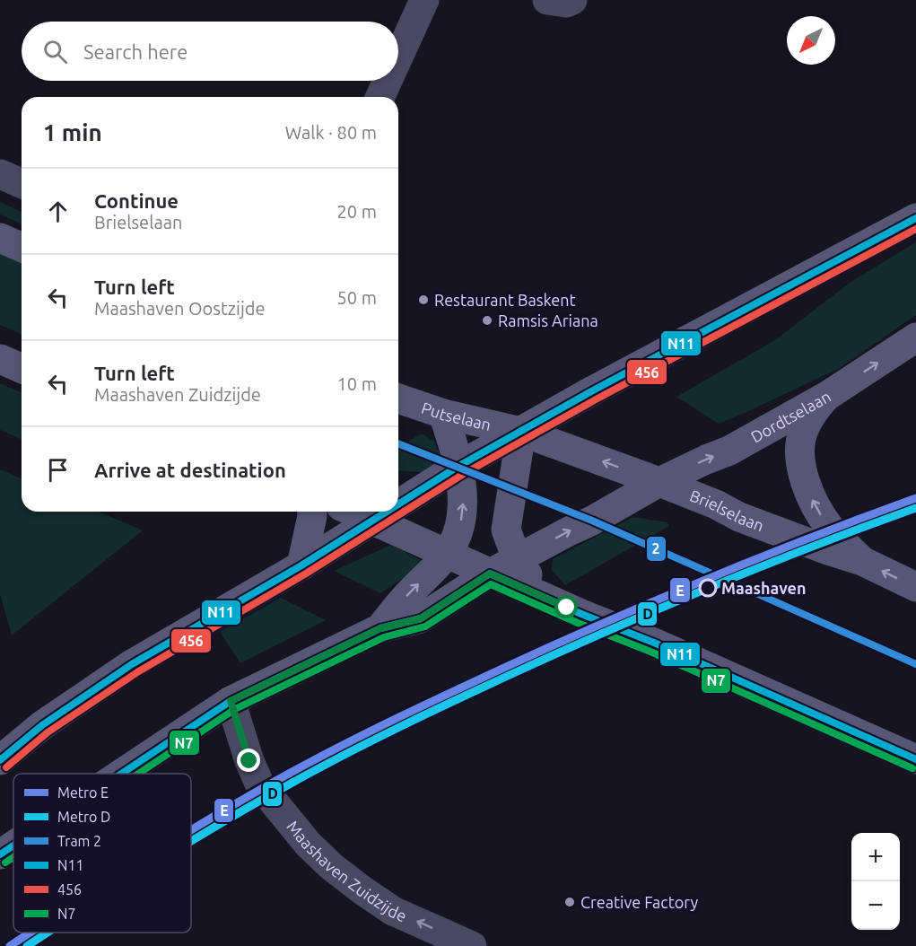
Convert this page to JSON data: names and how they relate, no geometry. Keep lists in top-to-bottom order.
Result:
{
  "streets": {
    "main road": ["Putselaan", "Dordtselaan", "Brielselaan"],
    "street": ["Maashaven Zuidzijde"]
  },
  "crossings": [
    ["Dordtselaan", "Brielselaan"]
  ],
  "one_way": ["Maashaven Zuidzijde"],
  "places": [
    "Restaurant Baskent",
    "Ramsis Ariana",
    "Maashaven",
    "Creative Factory"
  ],
  "lines": [
    "transit line N11",
    "transit line 456",
    "tram line 2",
    "metro line E",
    "metro line D",
    "transit line N7"
  ],
  "legend": [
    "Metro E",
    "Metro D",
    "Tram 2",
    "N11",
    "456",
    "N7"
  ],
  "north": "bottom left",
  "page": {
    "search": "Search here",
    "heading": ["1 min", "Walk · 80 m"],
    "list": [
      ["Continue", "Brielselaan", "20 m"],
      ["Turn left", "Maashaven Oostzijde", "50 m"],
      ["Turn left", "Maashaven Zuidzijde", "10 m"],
      "Arrive at destination"
    ],
    "map_buttons": ["+", "−"]
  }
}
